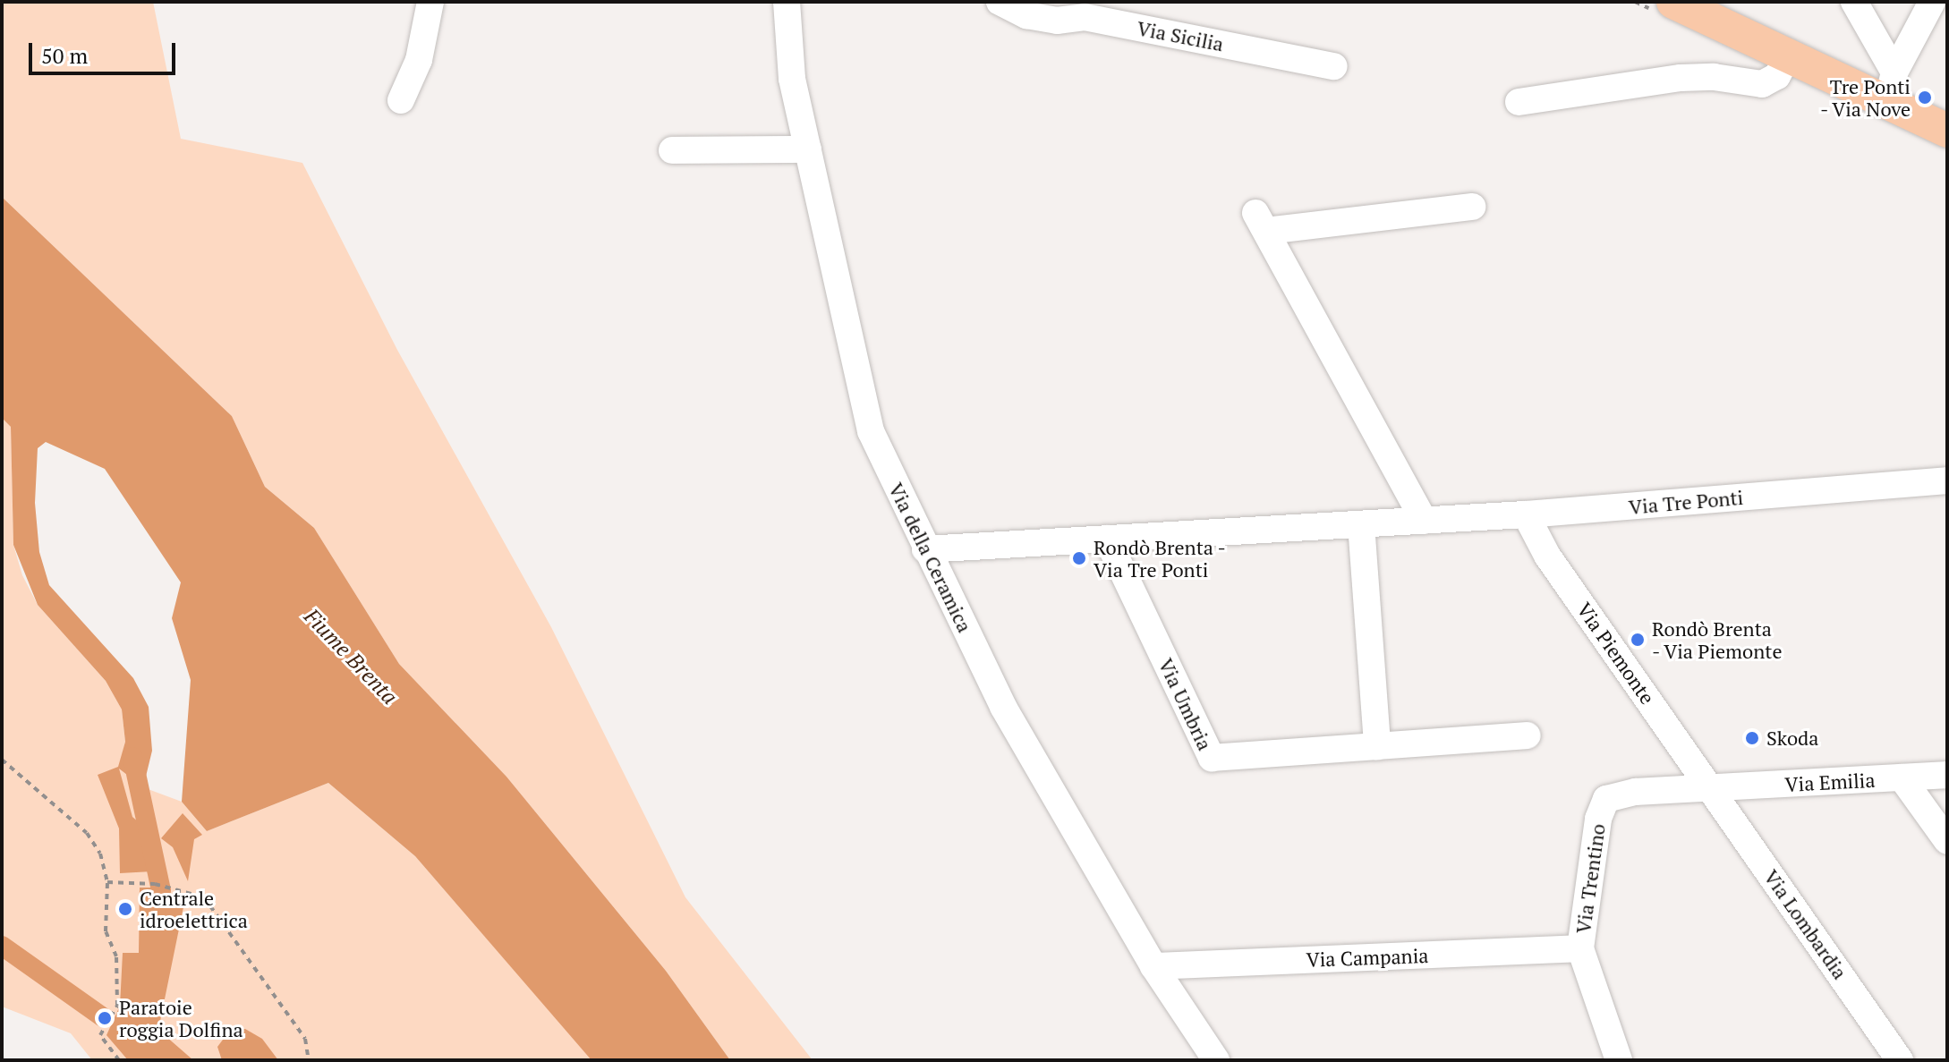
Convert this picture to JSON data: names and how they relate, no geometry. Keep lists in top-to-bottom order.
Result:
{
  "streets": {
    "street": [
      "Via Sicilia",
      "Via Tre Ponti",
      "Via della Ceramica",
      "Via Piemonte",
      "Via Umbria",
      "Via Emilia",
      "Via Trentino",
      "Via Lombardia",
      "Via Campania"
    ]
  },
  "crossings": [
    ["Via Tre Ponti", "Via della Ceramica"],
    ["Via Tre Ponti", "Via Piemonte"],
    ["Via Tre Ponti", "Via Umbria"],
    ["Via della Ceramica", "Via Campania"],
    ["Via Piemonte", "Via Emilia"],
    ["Via Piemonte", "Via Trentino"],
    ["Via Piemonte", "Via Lombardia"],
    ["Via Emilia", "Via Trentino"],
    ["Via Emilia", "Via Lombardia"],
    ["Via Trentino", "Via Lombardia"],
    ["Via Trentino", "Via Campania"]
  ],
  "water": ["Fiume Brenta"],
  "places": [
    "Tre Ponti - Via Nove",
    "Rondò Brenta - Via Tre Ponti",
    "Rondò Brenta - Via Piemonte",
    "Skoda",
    "Centrale idroelettrica",
    "Paratoie roggia Dolfina"
  ],
  "scale_bar": "50 m"
}
